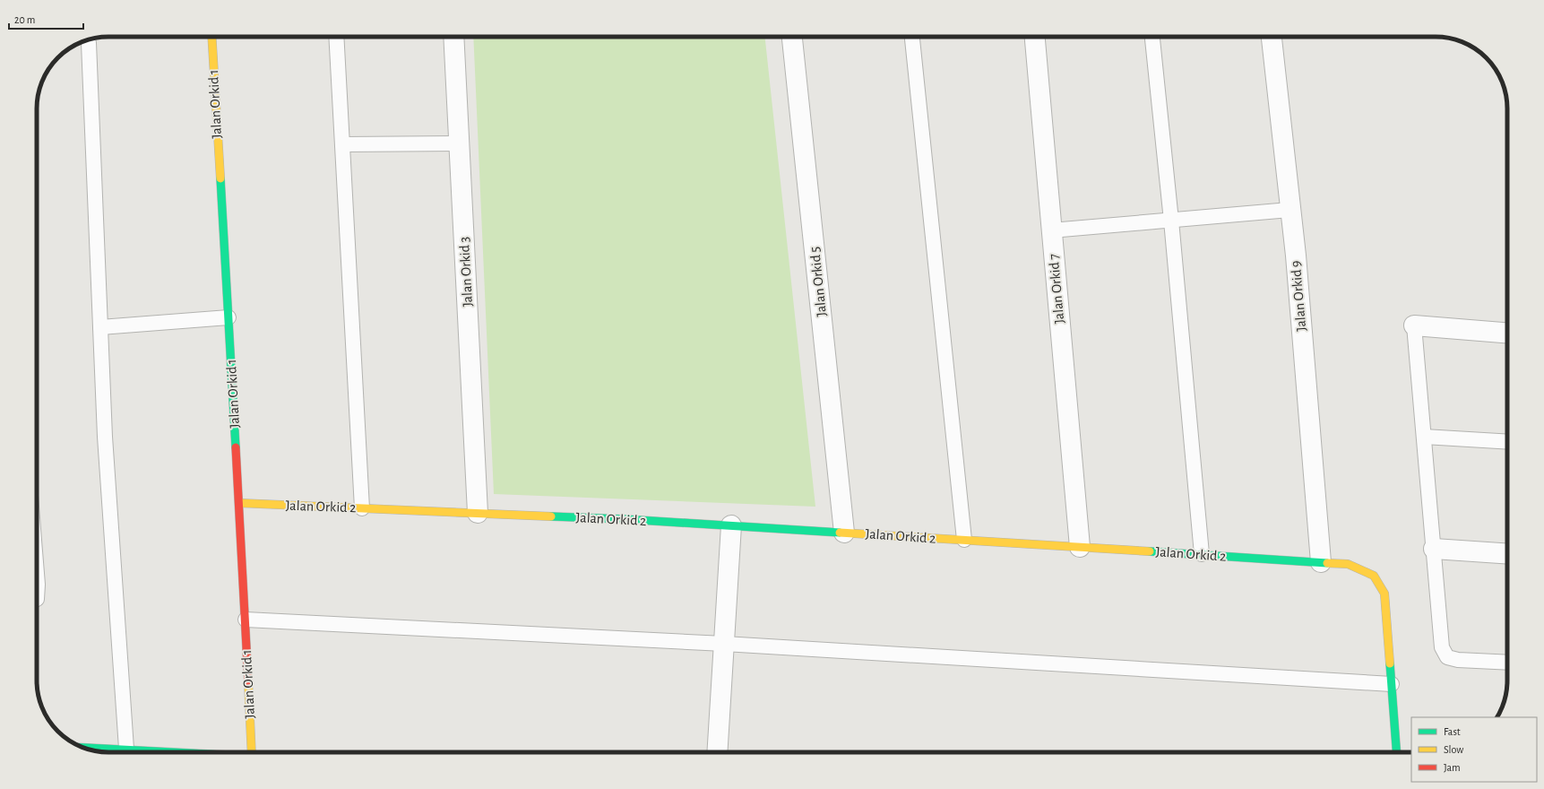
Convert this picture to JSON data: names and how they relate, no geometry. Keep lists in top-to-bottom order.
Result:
{
  "streets": {
    "street": [
      "Jalan Orkid 1",
      "Jalan Orkid 3",
      "Jalan Orkid 5",
      "Jalan Orkid 7",
      "Jalan Orkid 9",
      "Jalan Orkid 2"
    ]
  },
  "crossings": [
    ["Jalan Orkid 1", "Jalan Orkid 2"],
    ["Jalan Orkid 3", "Jalan Orkid 2"],
    ["Jalan Orkid 5", "Jalan Orkid 2"],
    ["Jalan Orkid 7", "Jalan Orkid 2"],
    ["Jalan Orkid 9", "Jalan Orkid 2"]
  ],
  "legend": ["Fast", "Slow", "Jam"],
  "scale_bar": "20 m"
}
